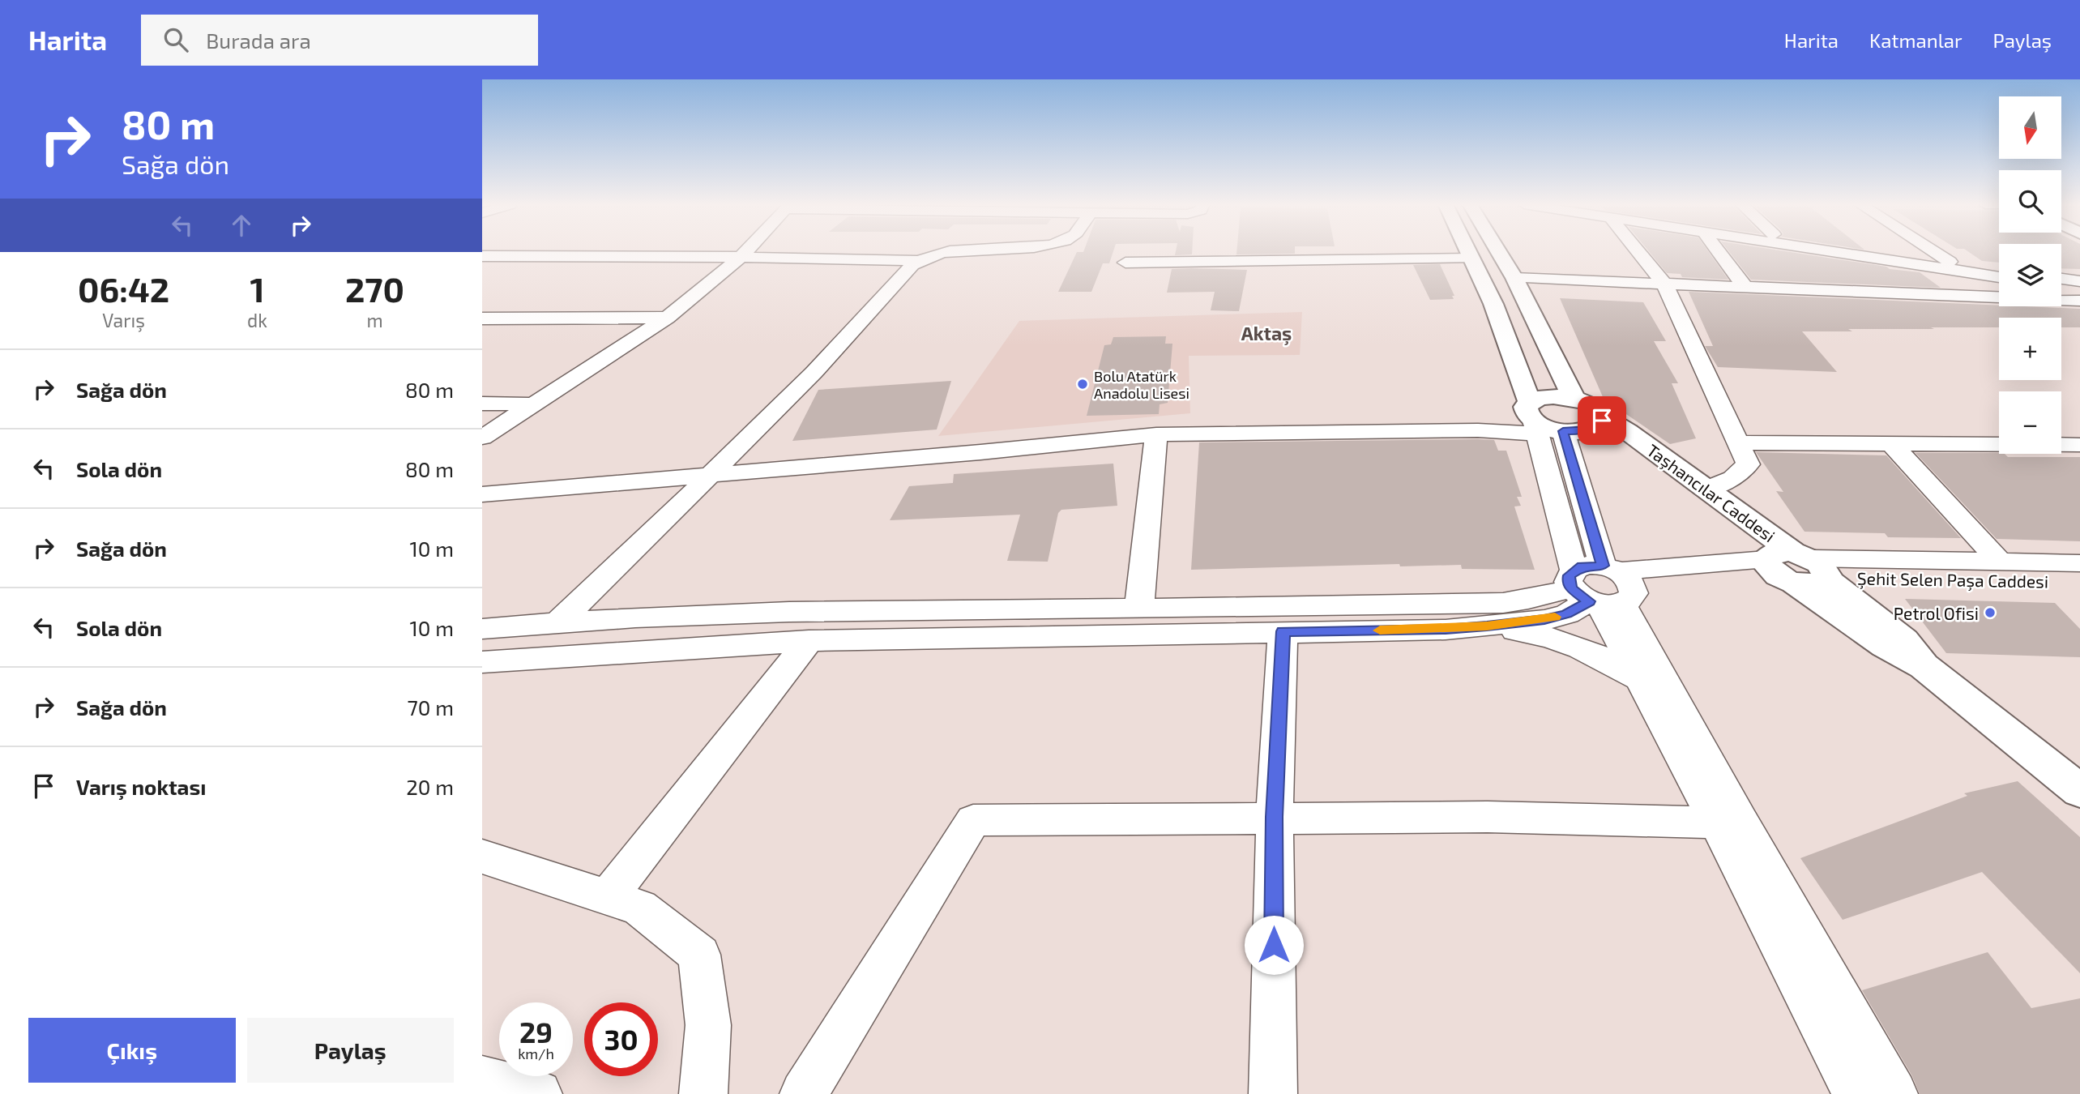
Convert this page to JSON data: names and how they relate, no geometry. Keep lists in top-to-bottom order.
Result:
{
  "streets": {
    "main road": ["Taşhancılar Caddesi"],
    "street": ["Şehit Selen Paşa Caddesi"]
  },
  "crossings": [
    ["Taşhancılar Caddesi", "Şehit Selen Paşa Caddesi"]
  ],
  "districts": ["Aktaş"],
  "places": ["Bolu Atatürk Anadolu Lisesi", "Petrol Ofisi"],
  "north": "bottom",
  "page": {
    "header": "Harita",
    "search": "Burada ara",
    "nav": ["Harita", "Katmanlar", "Paylaş"],
    "turn": ["80 m", "Sağa dön"],
    "map_buttons": ["+", "−"],
    "eta": [
      "06:42",
      "Varış",
      "1",
      "dk",
      "270",
      "m"
    ],
    "list": [
      {
        "name": "Sağa dön",
        "value": "80 m"
      },
      {
        "name": "Sola dön",
        "value": "80 m"
      },
      {
        "name": "Sağa dön",
        "value": "10 m"
      },
      {
        "name": "Sola dön",
        "value": "10 m"
      },
      {
        "name": "Sağa dön",
        "value": "70 m"
      },
      {
        "name": "Varış noktası",
        "value": "20 m"
      }
    ],
    "speed": "29 km/h",
    "limit": "30",
    "buttons": ["Çıkış", "Paylaş"]
  }
}
